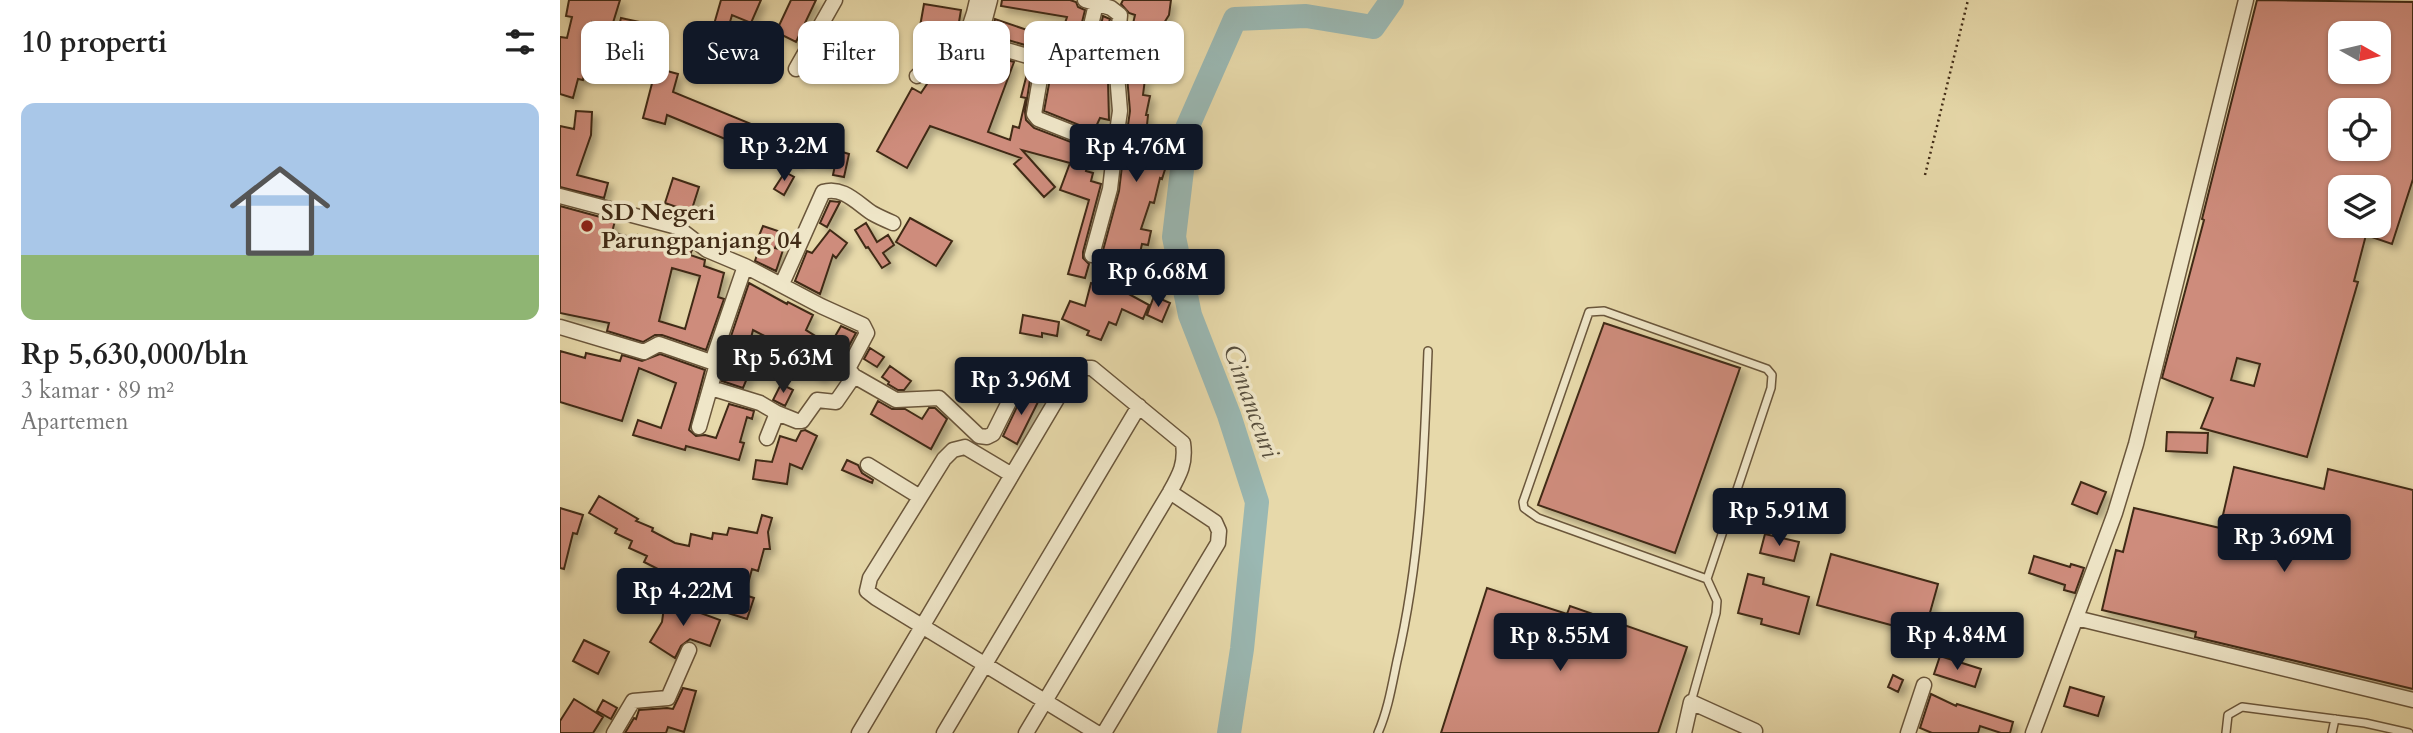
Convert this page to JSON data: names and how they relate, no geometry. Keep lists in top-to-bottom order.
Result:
{
  "water": ["Cimanceuri"],
  "places": ["SD Negeri Parungpanjang 04"],
  "north": "right",
  "page": {
    "heading": "10 properti",
    "chip": [
      "Beli",
      "Sewa",
      "Filter",
      "Baru",
      "Apartemen"
    ],
    "list": [
      {
        "name": "Rp 5,630,000/bln",
        "note": "3 kamar · 89 m² · Apartemen"
      }
    ],
    "price": [
      "Rp 3.2M",
      "Rp 4.76M",
      "Rp 6.68M",
      "Rp 5.63M",
      "Rp 3.96M",
      "Rp 5.91M",
      "Rp 3.69M",
      "Rp 4.22M",
      "Rp 4.84M",
      "Rp 8.55M"
    ]
  }
}
